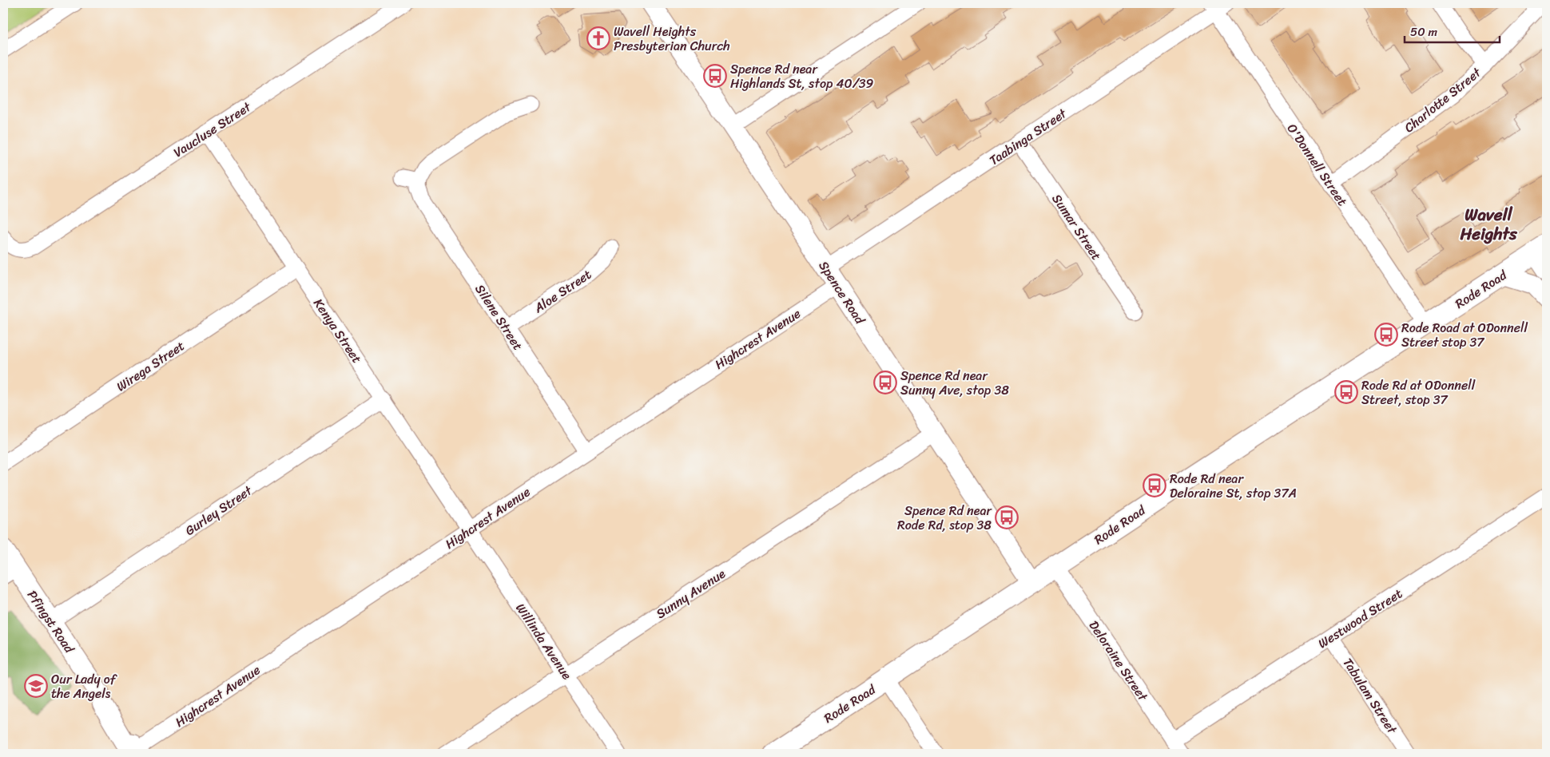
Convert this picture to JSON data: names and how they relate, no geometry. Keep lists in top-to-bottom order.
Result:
{
  "streets": {
    "main road": ["Rode Road"],
    "street": [
      "Charlotte Street",
      "Vaucluse Street",
      "Taabinga Street",
      "O'Donnell Street",
      "Sumar Street",
      "Aloe Street",
      "Spence Road",
      "Silene Street",
      "Kenya Street",
      "Highcrest Avenue",
      "Wirega Street",
      "Gurley Street",
      "Sunny Avenue",
      "Westwood Street",
      "Pfingst Road",
      "Willinda Avenue",
      "Deloraine Street",
      "Tabulam Street"
    ]
  },
  "crossings": [
    ["Charlotte Street", "O'Donnell Street"],
    ["Vaucluse Street", "Kenya Street"],
    ["Taabinga Street", "O'Donnell Street"],
    ["Taabinga Street", "Sumar Street"],
    ["Taabinga Street", "Spence Road"],
    ["O'Donnell Street", "Rode Road"],
    ["Rode Road", "Spence Road"],
    ["Rode Road", "Deloraine Street"],
    ["Aloe Street", "Silene Street"],
    ["Spence Road", "Highcrest Avenue"],
    ["Spence Road", "Sunny Avenue"],
    ["Silene Street", "Highcrest Avenue"],
    ["Kenya Street", "Highcrest Avenue"],
    ["Kenya Street", "Wirega Street"],
    ["Kenya Street", "Gurley Street"],
    ["Kenya Street", "Willinda Avenue"],
    ["Highcrest Avenue", "Pfingst Road"],
    ["Highcrest Avenue", "Willinda Avenue"],
    ["Gurley Street", "Pfingst Road"],
    ["Sunny Avenue", "Willinda Avenue"],
    ["Westwood Street", "Deloraine Street"],
    ["Westwood Street", "Tabulam Street"]
  ],
  "districts": ["Wavell Heights"],
  "places": {
    "church": ["Wavell Heights Presbyterian Church"],
    "bus stop": [
      "Spence Rd near Highlands St, stop 40/39",
      "Rode Road at ODonnell Street stop 37",
      "Spence Rd near Sunny Ave, stop 38",
      "Rode Rd at ODonnell Street, stop 37",
      "Rode Rd near Deloraine St, stop 37A",
      "Spence Rd near Rode Rd, stop 38"
    ],
    "school or university": ["Our Lady of the Angels"]
  },
  "scale_bar": "50 m"
}
